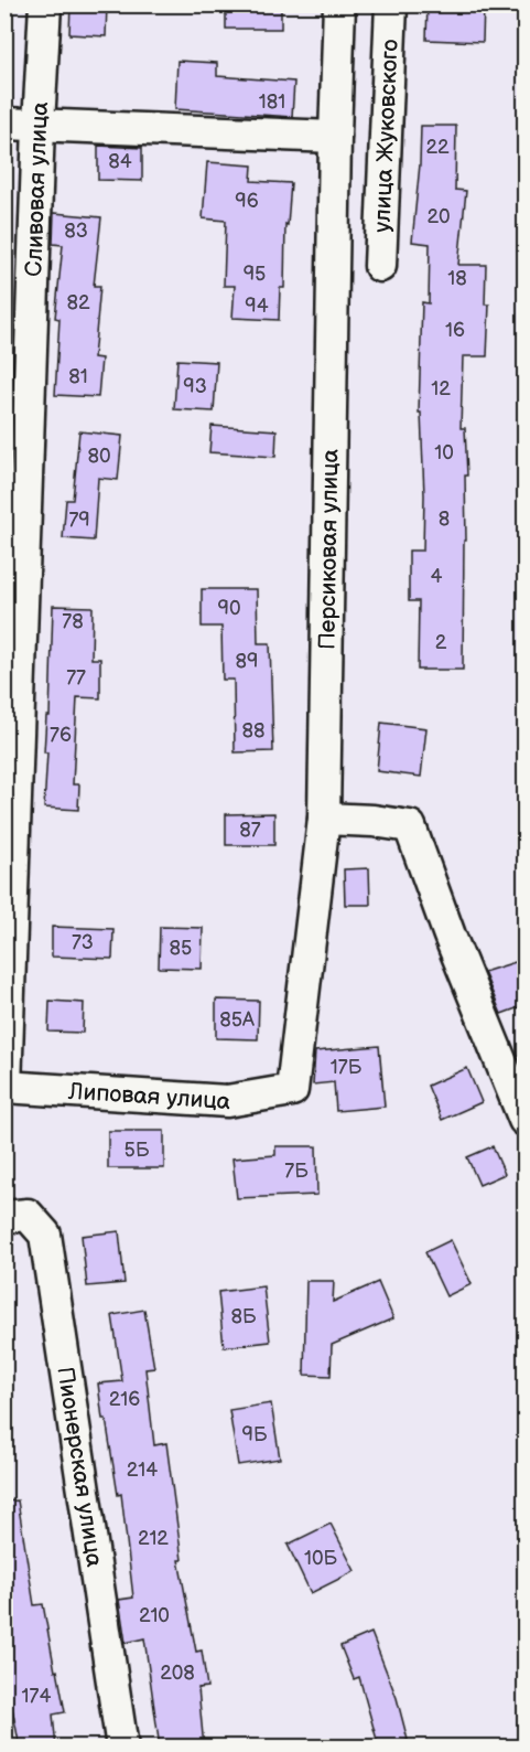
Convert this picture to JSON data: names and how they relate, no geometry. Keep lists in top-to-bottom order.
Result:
{
  "streets": {
    "street": [
      "улица Жуковского",
      "Сливовая улица",
      "Персиковая улица",
      "Липовая улица",
      "Пионерская улица"
    ]
  },
  "crossings": [
    ["Сливовая улица", "Липовая улица"],
    ["Персиковая улица", "Липовая улица"]
  ],
  "house_numbers": [
    "181",
    "22",
    "84",
    "96",
    "20",
    "83",
    "95",
    "18",
    "82",
    "94",
    "16",
    "81",
    "93",
    "12",
    "10",
    "80",
    "8",
    "79",
    "4",
    "90",
    "78",
    "2",
    "89",
    "77",
    "88",
    "76",
    "87",
    "73",
    "85",
    "85А",
    "17Б",
    "5Б",
    "7Б",
    "8Б",
    "216",
    "9Б",
    "214",
    "212",
    "10Б",
    "210",
    "208",
    "174"
  ]
}
